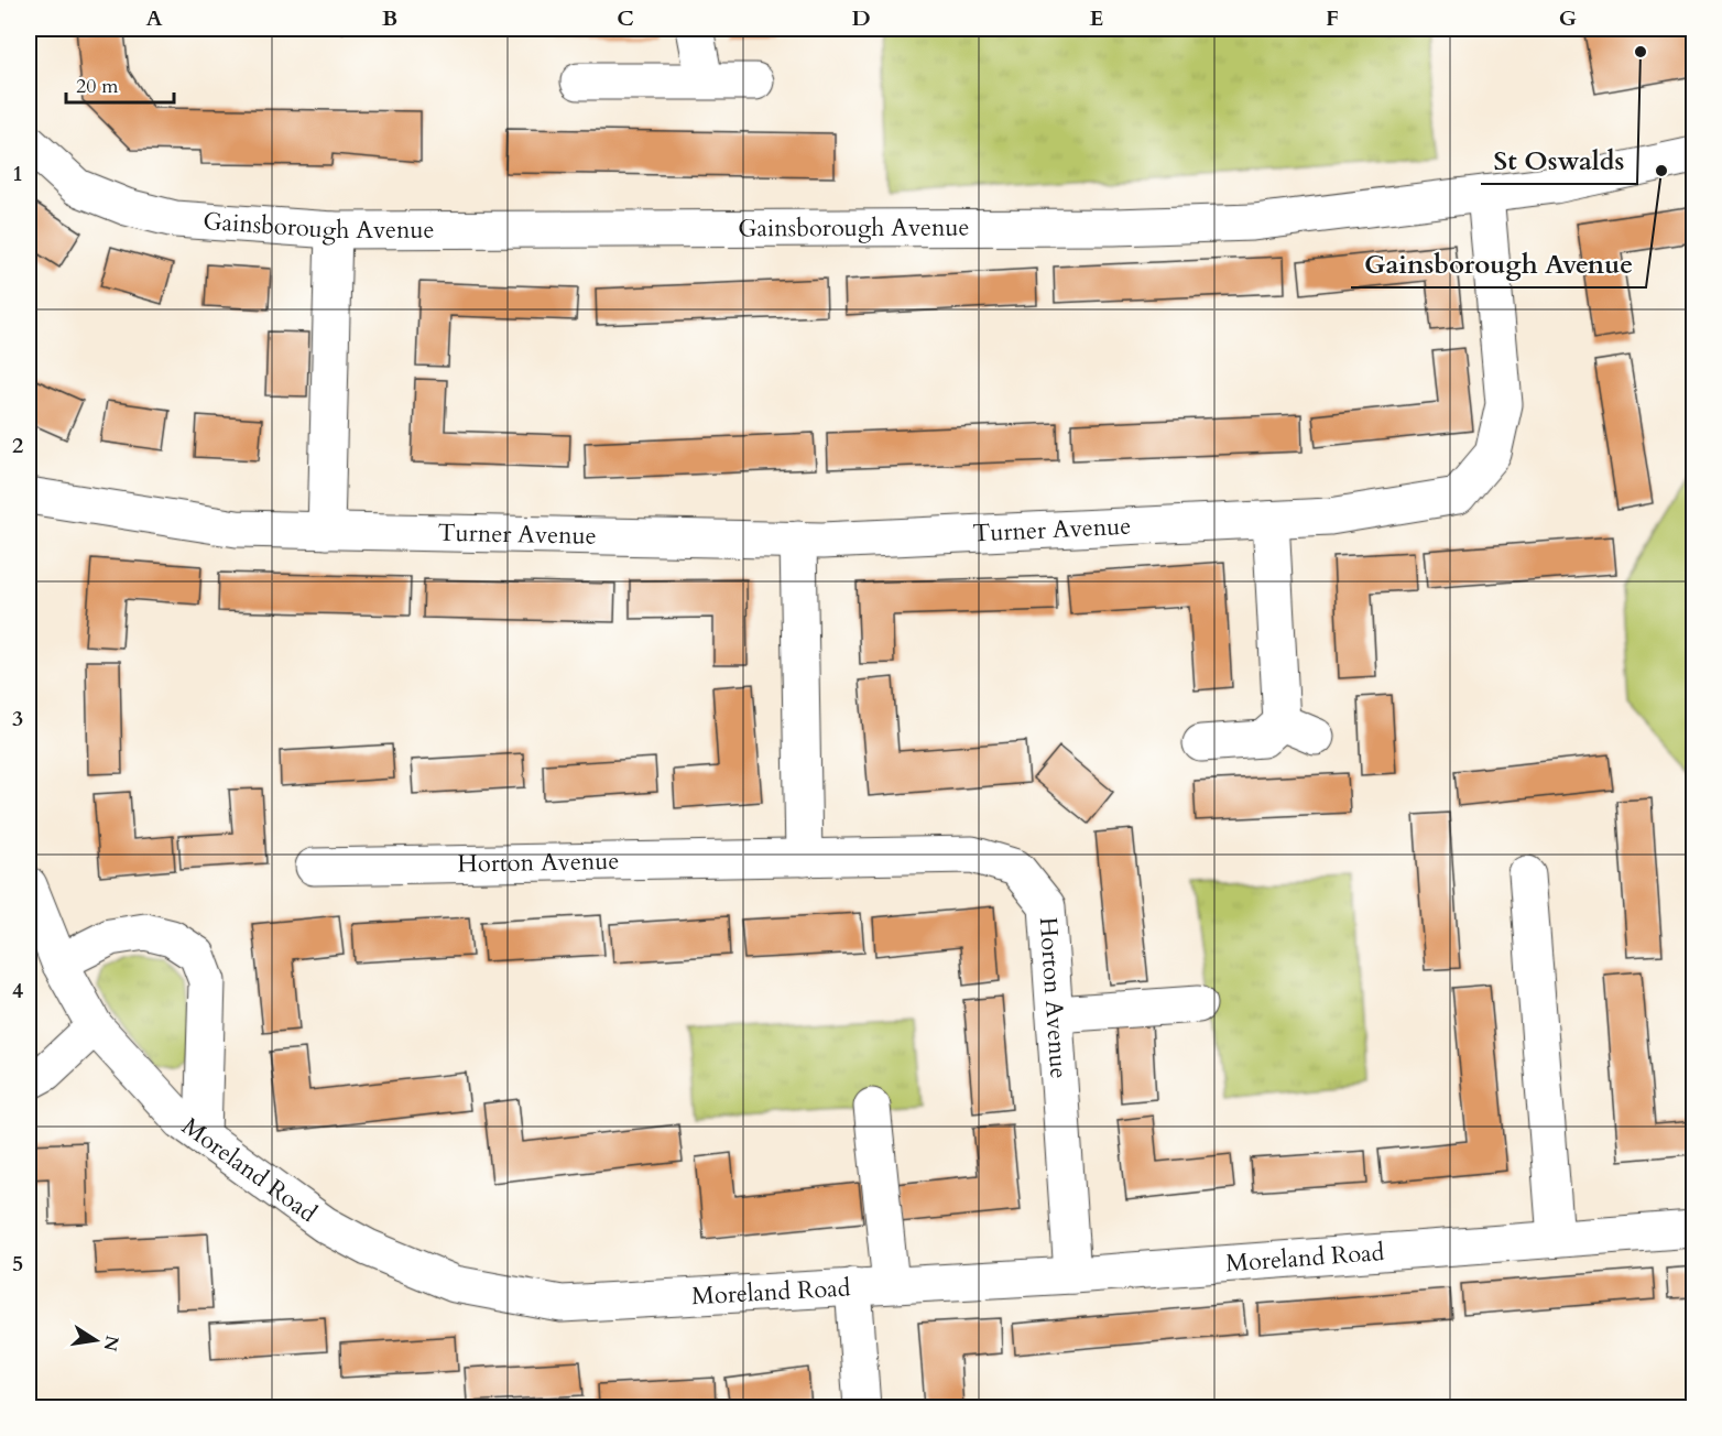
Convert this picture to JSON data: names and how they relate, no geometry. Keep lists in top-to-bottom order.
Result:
{
  "streets": {
    "street": [
      "Gainsborough Avenue",
      "Turner Avenue",
      "Horton Avenue",
      "Moreland Road"
    ]
  },
  "crossings": [
    ["Gainsborough Avenue", "Turner Avenue"],
    ["Horton Avenue", "Moreland Road"]
  ],
  "places": ["St Oswalds", "Gainsborough Avenue"],
  "scale_bar": "20 m",
  "north": "right",
  "grid": {
    "columns": [
      "A",
      "B",
      "C",
      "D",
      "E",
      "F",
      "G"
    ],
    "rows": [
      "1",
      "2",
      "3",
      "4",
      "5"
    ]
  }
}
